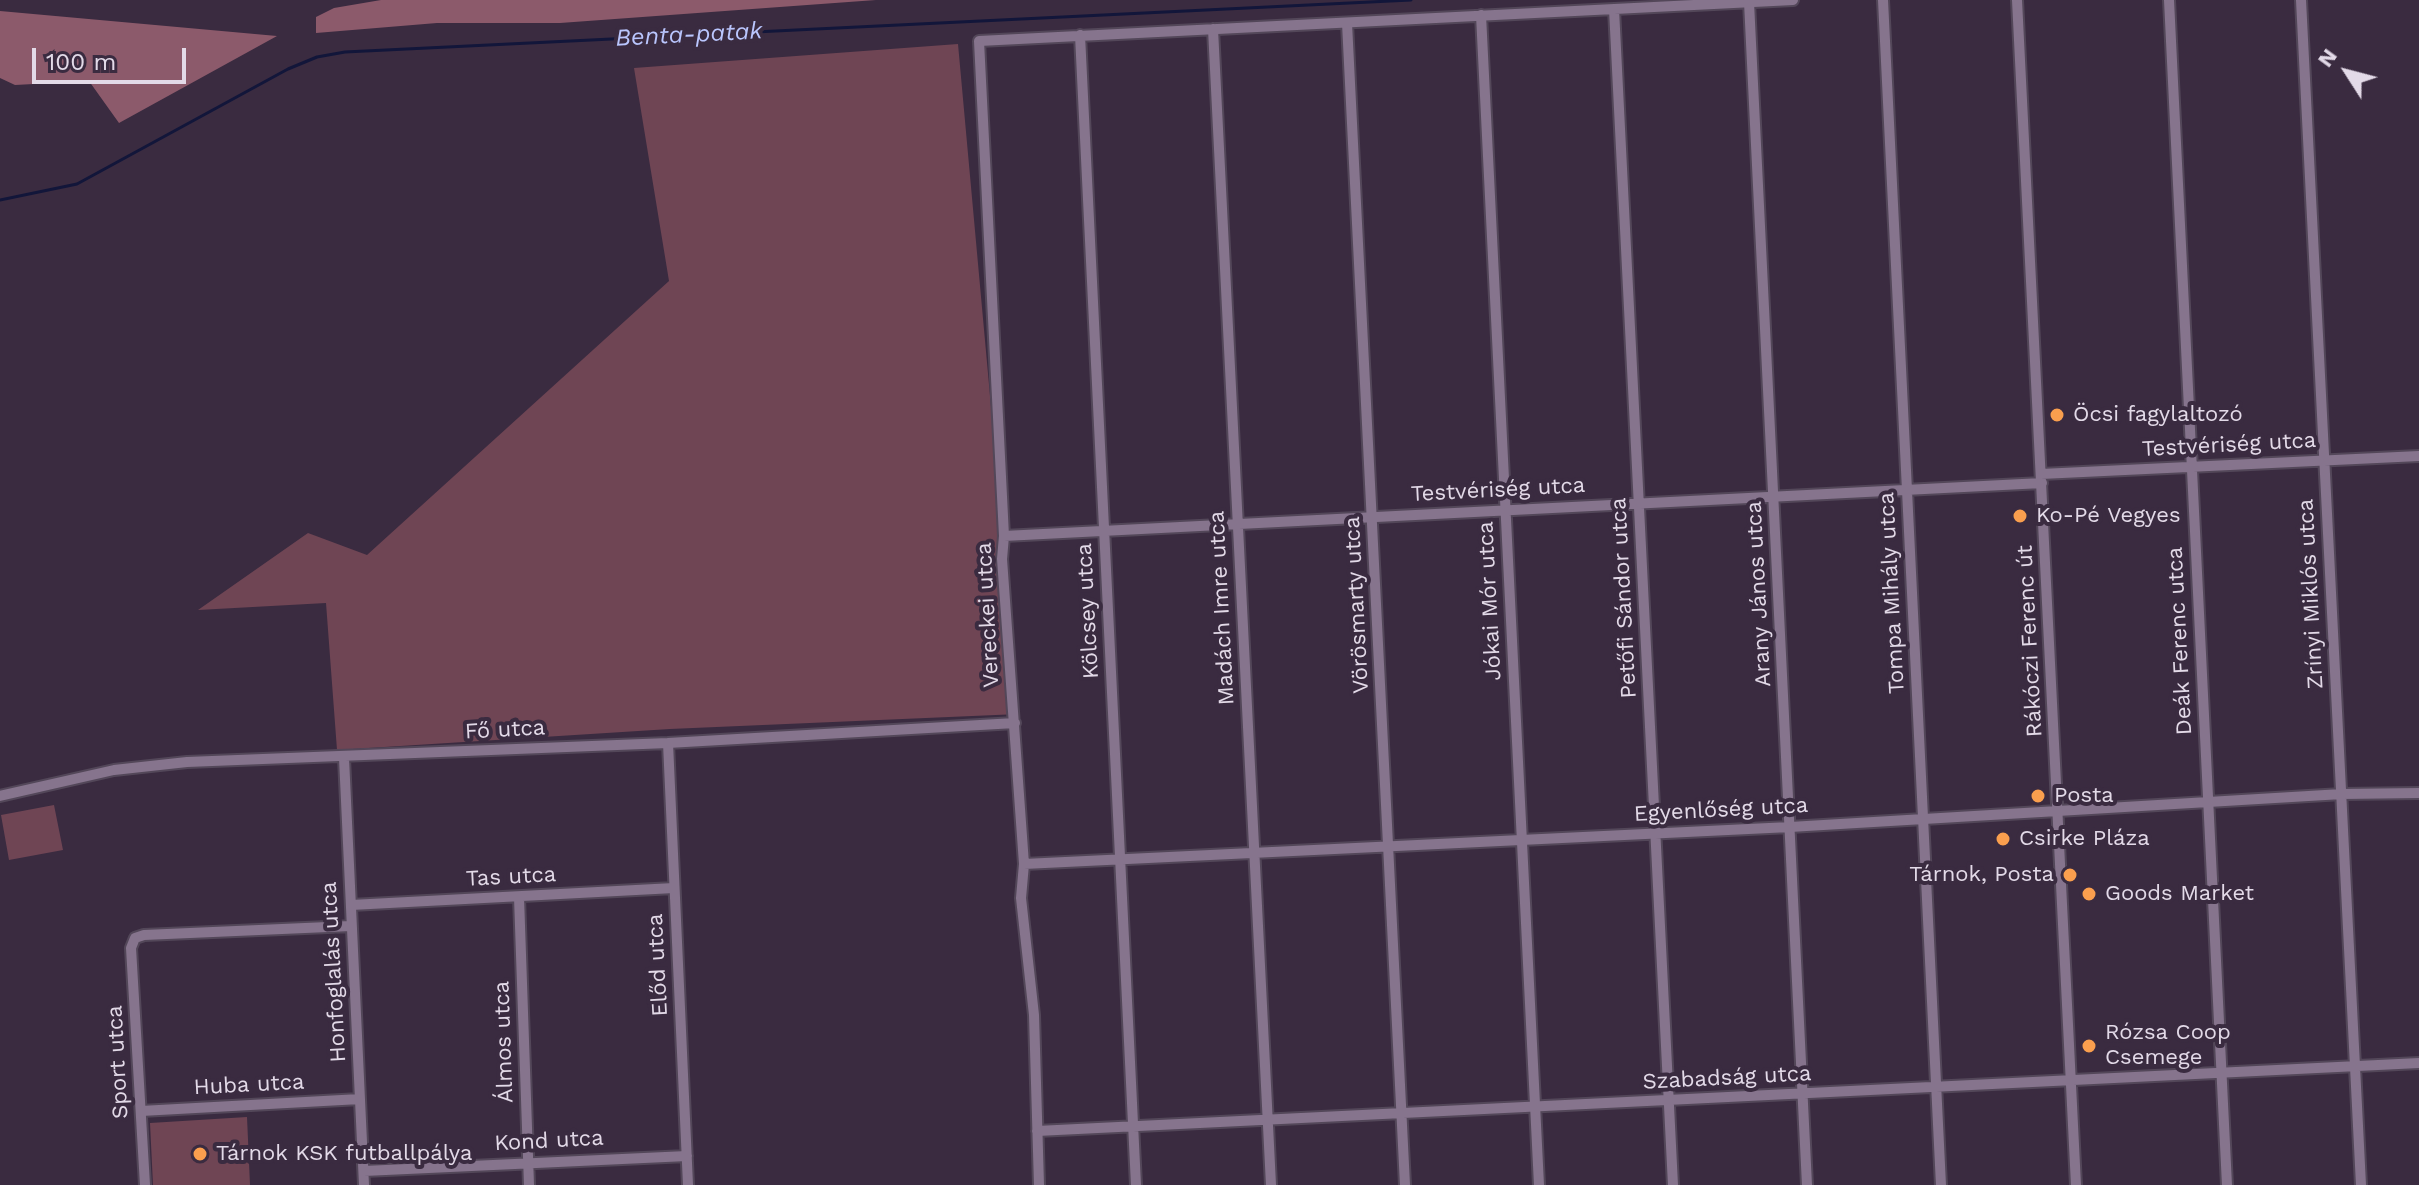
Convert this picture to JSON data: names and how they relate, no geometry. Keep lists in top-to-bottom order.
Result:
{
  "streets": {
    "street": [
      "Testvériség utca",
      "Tompa Mihály utca",
      "Arany János utca",
      "Zrínyi Miklós utca",
      "Petőfi Sándor utca",
      "Jókai Mór utca",
      "Vörösmarty utca",
      "Madách Imre utca",
      "Kölcsey utca",
      "Vereckei utca",
      "Rákóczi Ferenc út",
      "Deák Ferenc utca",
      "Fő utca",
      "Egyenlőség utca",
      "Tas utca",
      "Előd utca",
      "Honfoglalás utca",
      "Álmos utca",
      "Sport utca",
      "Szabadság utca",
      "Huba utca",
      "Kond utca"
    ]
  },
  "crossings": [
    ["Testvériség utca", "Tompa Mihály utca"],
    ["Testvériség utca", "Arany János utca"],
    ["Testvériség utca", "Zrínyi Miklós utca"],
    ["Testvériség utca", "Petőfi Sándor utca"],
    ["Testvériség utca", "Jókai Mór utca"],
    ["Testvériség utca", "Vörösmarty utca"],
    ["Testvériség utca", "Madách Imre utca"],
    ["Testvériség utca", "Kölcsey utca"],
    ["Testvériség utca", "Vereckei utca"],
    ["Testvériség utca", "Rákóczi Ferenc út"],
    ["Testvériség utca", "Deák Ferenc utca"],
    ["Tompa Mihály utca", "Egyenlőség utca"],
    ["Tompa Mihály utca", "Szabadság utca"],
    ["Arany János utca", "Egyenlőség utca"],
    ["Arany János utca", "Szabadság utca"],
    ["Zrínyi Miklós utca", "Egyenlőség utca"],
    ["Zrínyi Miklós utca", "Szabadság utca"],
    ["Petőfi Sándor utca", "Egyenlőség utca"],
    ["Petőfi Sándor utca", "Szabadság utca"],
    ["Jókai Mór utca", "Egyenlőség utca"],
    ["Jókai Mór utca", "Szabadság utca"],
    ["Vörösmarty utca", "Egyenlőség utca"],
    ["Vörösmarty utca", "Szabadság utca"],
    ["Madách Imre utca", "Egyenlőség utca"],
    ["Madách Imre utca", "Szabadság utca"],
    ["Kölcsey utca", "Vereckei utca"],
    ["Kölcsey utca", "Egyenlőség utca"],
    ["Kölcsey utca", "Szabadság utca"],
    ["Vereckei utca", "Fő utca"],
    ["Vereckei utca", "Egyenlőség utca"],
    ["Vereckei utca", "Szabadság utca"],
    ["Rákóczi Ferenc út", "Egyenlőség utca"],
    ["Rákóczi Ferenc út", "Szabadság utca"],
    ["Deák Ferenc utca", "Egyenlőség utca"],
    ["Deák Ferenc utca", "Szabadság utca"],
    ["Fő utca", "Előd utca"],
    ["Fő utca", "Honfoglalás utca"],
    ["Tas utca", "Előd utca"],
    ["Tas utca", "Honfoglalás utca"],
    ["Tas utca", "Álmos utca"],
    ["Előd utca", "Kond utca"],
    ["Honfoglalás utca", "Sport utca"],
    ["Honfoglalás utca", "Huba utca"],
    ["Honfoglalás utca", "Kond utca"],
    ["Álmos utca", "Kond utca"],
    ["Sport utca", "Huba utca"]
  ],
  "water": ["Benta-patak"],
  "places": [
    "Öcsi fagylaltozó",
    "Ko-Pé Vegyes",
    "Posta",
    "Csirke Pláza",
    "Tárnok, Posta",
    "Goods Market",
    "Rózsa Coop Csemege",
    "Tárnok KSK futballpálya"
  ],
  "scale_bar": "100 m",
  "north": "top left"
}
